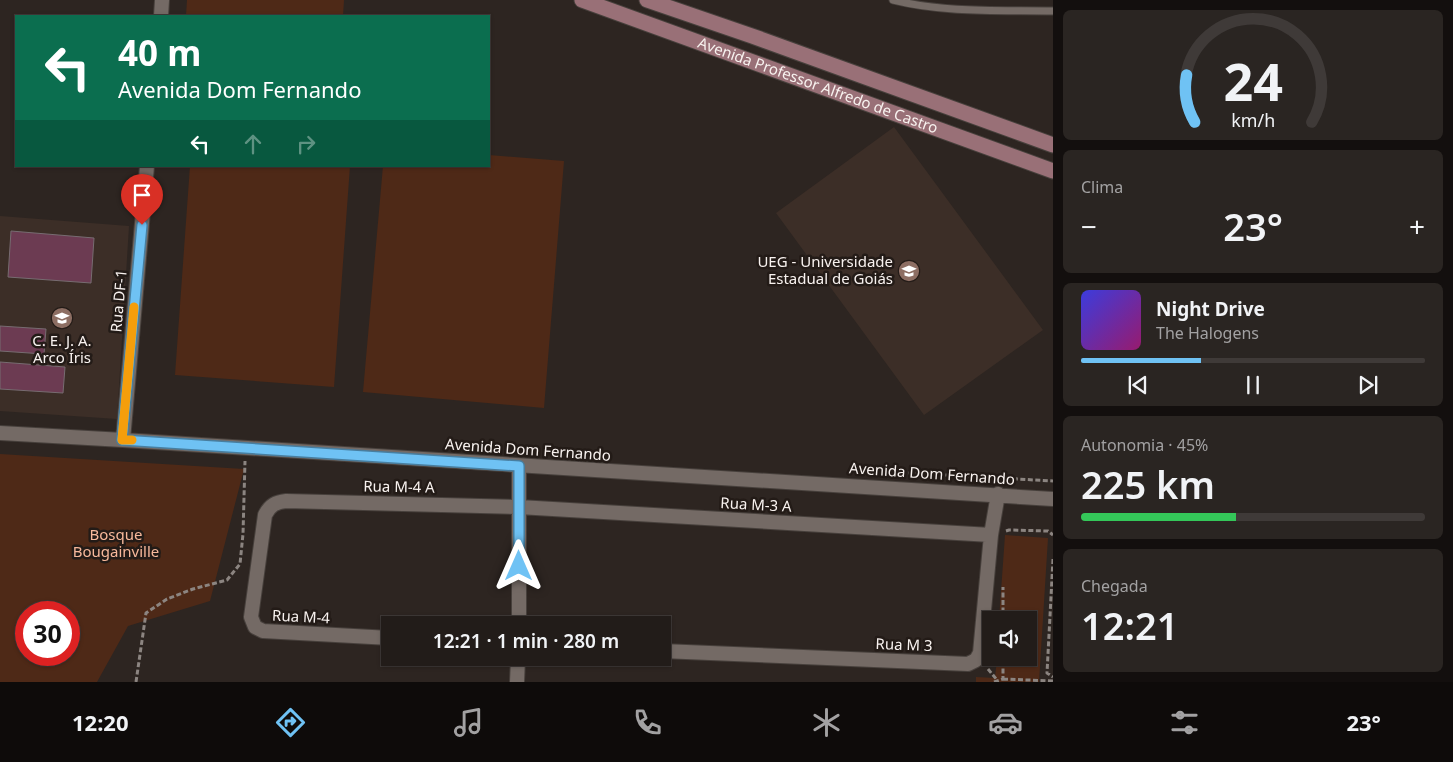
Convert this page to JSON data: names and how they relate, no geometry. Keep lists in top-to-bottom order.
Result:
{
  "streets": {
    "main road": ["Avenida Professor Alfredo de Castro"],
    "street": [
      "Rua DF-1",
      "Avenida Dom Fernando",
      "Rua M-4 A",
      "Rua M-3 A",
      "Rua M-4",
      "Rua M 3"
    ]
  },
  "crossings": [
    ["Rua DF-1", "Avenida Dom Fernando"],
    ["Avenida Dom Fernando", "Rua M 3"],
    ["Rua M-4 A", "Rua M-3 A"],
    ["Rua M-4 A", "Rua M-4"],
    ["Rua M-3 A", "Rua M 3"]
  ],
  "parks": ["Bosque Bougainville"],
  "places": {
    "school or university": ["UEG - Universidade Estadual de Goiás", "C. E. J. A. Arco Íris"]
  },
  "page": {
    "turn": ["40 m", "Avenida Dom Fernando"],
    "tile": [
      "Clima",
      ["Autonomia · 45%", "225 km"],
      ["Chegada", "12:21"]
    ],
    "heat": ["−", "23°", "+"],
    "song": ["Night Drive", "The Halogens"],
    "limit": "30",
    "trip": "12:21 · 1 min · 280 m",
    "tabs": ["12:20", "23°"],
    "gauge": ["24", "km/h"]
  }
}
